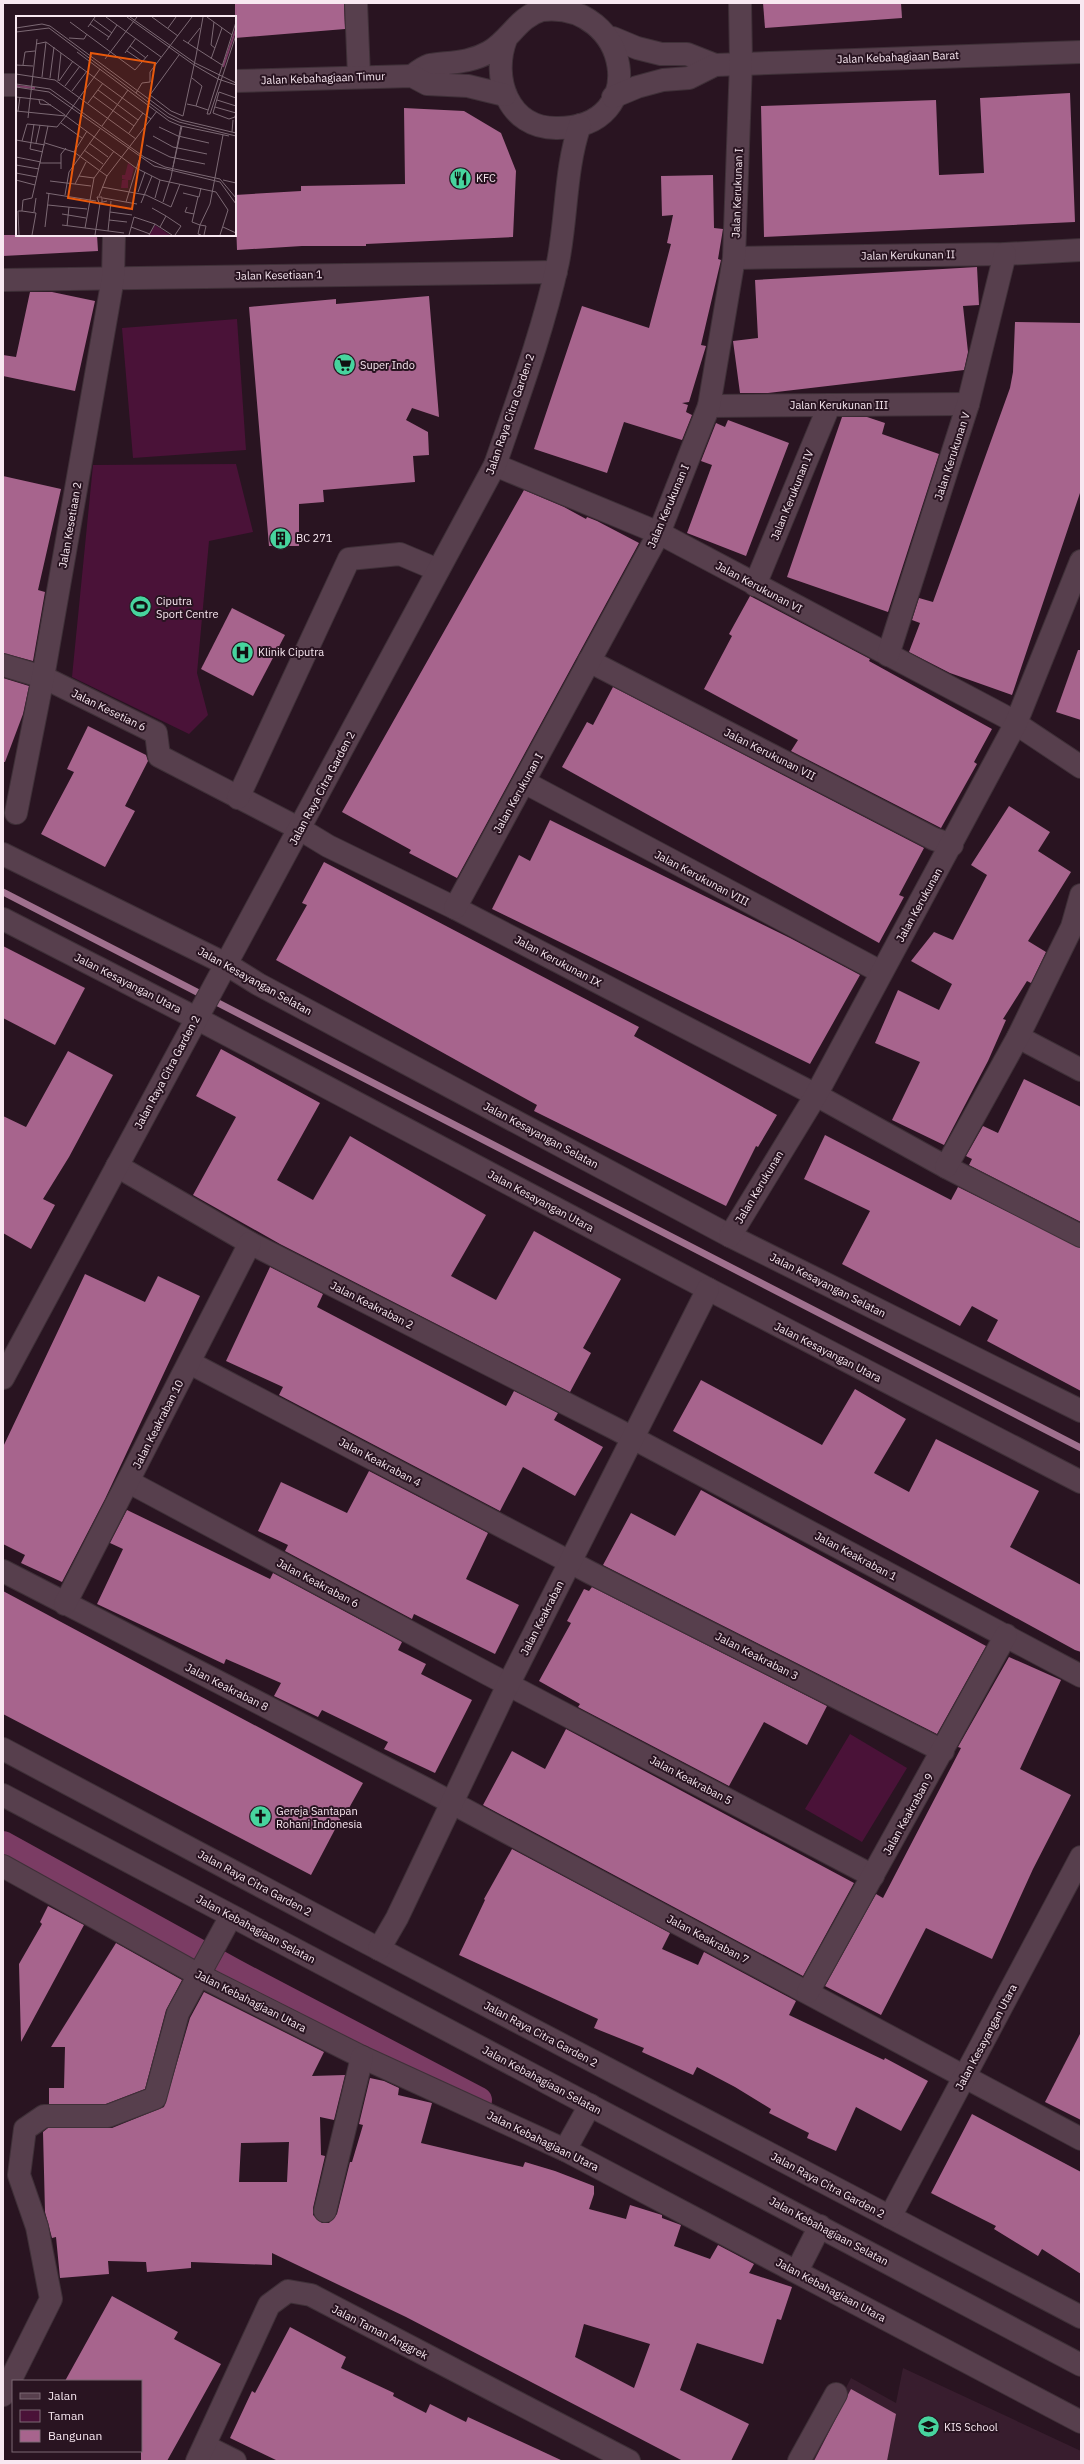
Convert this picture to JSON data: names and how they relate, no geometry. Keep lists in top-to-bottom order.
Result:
{
  "streets": {
    "street": [
      "Jalan Kebahagiaan Barat",
      "Jalan Kebahagiaan Timur",
      "Jalan Kerukunan I",
      "Jalan Kerukunan II",
      "Jalan Kesetiaan 1",
      "Jalan Kerukunan III",
      "Jalan Raya Citra Garden 2",
      "Jalan Kerukunan V",
      "Jalan Kerukunan IV",
      "Jalan Kesetiaan 2",
      "Jalan Kerukunan VI",
      "Jalan Kesetian 6",
      "Jalan Kerukunan VII",
      "Jalan Kerukunan VIII",
      "Jalan Kerukunan",
      "Jalan Kerukunan IX",
      "Jalan Kesayangan Selatan",
      "Jalan Kesayangan Utara",
      "Jalan Keakraban 2",
      "Jalan Keakraban 10",
      "Jalan Keakraban 4",
      "Jalan Keakraban 1",
      "Jalan Keakraban 6",
      "Jalan Keakraban",
      "Jalan Keakraban 3",
      "Jalan Keakraban 8",
      "Jalan Keakraban 5",
      "Jalan Keakraban 9",
      "Jalan Kebahagiaan Selatan",
      "Jalan Keakraban 7",
      "Jalan Kebahagiaan Utara",
      "Jalan Taman Anggrek"
    ]
  },
  "crossings": [
    ["Jalan Kebahagiaan Barat", "Jalan Kebahagiaan Timur"],
    ["Jalan Kebahagiaan Barat", "Jalan Kerukunan I"],
    ["Jalan Kebahagiaan Barat", "Jalan Raya Citra Garden 2"],
    ["Jalan Kebahagiaan Timur", "Jalan Raya Citra Garden 2"],
    ["Jalan Kerukunan I", "Jalan Kerukunan II"],
    ["Jalan Kerukunan I", "Jalan Kerukunan III"],
    ["Jalan Kerukunan I", "Jalan Kerukunan VI"],
    ["Jalan Kerukunan I", "Jalan Kerukunan VII"],
    ["Jalan Kerukunan I", "Jalan Kerukunan VIII"],
    ["Jalan Kerukunan I", "Jalan Kerukunan IX"],
    ["Jalan Kerukunan II", "Jalan Kerukunan V"],
    ["Jalan Kesetiaan 1", "Jalan Raya Citra Garden 2"],
    ["Jalan Kesetiaan 1", "Jalan Kesetiaan 2"],
    ["Jalan Kerukunan III", "Jalan Kerukunan V"],
    ["Jalan Kerukunan III", "Jalan Kerukunan IV"],
    ["Jalan Raya Citra Garden 2", "Jalan Kerukunan VI"],
    ["Jalan Raya Citra Garden 2", "Jalan Kesetian 6"],
    ["Jalan Raya Citra Garden 2", "Jalan Kerukunan IX"],
    ["Jalan Raya Citra Garden 2", "Jalan Kesayangan Selatan"],
    ["Jalan Raya Citra Garden 2", "Jalan Kesayangan Utara"],
    ["Jalan Raya Citra Garden 2", "Jalan Keakraban 2"],
    ["Jalan Raya Citra Garden 2", "Jalan Keakraban"],
    ["Jalan Kerukunan V", "Jalan Kerukunan VI"],
    ["Jalan Kerukunan IV", "Jalan Kerukunan VI"],
    ["Jalan Kesetiaan 2", "Jalan Kesetian 6"],
    ["Jalan Kerukunan VI", "Jalan Kerukunan"],
    ["Jalan Kesetian 6", "Jalan Kerukunan IX"],
    ["Jalan Kerukunan VII", "Jalan Kerukunan"],
    ["Jalan Kerukunan VIII", "Jalan Kerukunan"],
    ["Jalan Kerukunan", "Jalan Kerukunan IX"],
    ["Jalan Kerukunan", "Jalan Kesayangan Selatan"],
    ["Jalan Kesayangan Utara", "Jalan Keakraban"],
    ["Jalan Kesayangan Utara", "Jalan Keakraban 7"],
    ["Jalan Keakraban 2", "Jalan Keakraban 10"],
    ["Jalan Keakraban 2", "Jalan Keakraban 1"],
    ["Jalan Keakraban 2", "Jalan Keakraban"],
    ["Jalan Keakraban 10", "Jalan Keakraban 4"],
    ["Jalan Keakraban 10", "Jalan Keakraban 6"],
    ["Jalan Keakraban 10", "Jalan Keakraban 8"],
    ["Jalan Keakraban 4", "Jalan Keakraban"],
    ["Jalan Keakraban 4", "Jalan Keakraban 3"],
    ["Jalan Keakraban 1", "Jalan Keakraban"],
    ["Jalan Keakraban 1", "Jalan Keakraban 9"],
    ["Jalan Keakraban 6", "Jalan Keakraban"],
    ["Jalan Keakraban 6", "Jalan Keakraban 5"],
    ["Jalan Keakraban", "Jalan Keakraban 3"],
    ["Jalan Keakraban", "Jalan Keakraban 8"],
    ["Jalan Keakraban", "Jalan Keakraban 5"],
    ["Jalan Keakraban", "Jalan Keakraban 7"],
    ["Jalan Keakraban 3", "Jalan Keakraban 9"],
    ["Jalan Keakraban 8", "Jalan Keakraban 7"],
    ["Jalan Keakraban 5", "Jalan Keakraban 9"],
    ["Jalan Keakraban 9", "Jalan Keakraban 7"]
  ],
  "places": {
    "restaurant": ["KFC"],
    "supermarket": ["Super Indo"],
    "building": ["BC 271"],
    "sports": ["Ciputra Sport Centre"],
    "hospital": ["Klinik Ciputra"],
    "church": ["Gereja Santapan Rohani Indonesia"],
    "school or university": ["KIS School"]
  },
  "legend": ["Jalan", "Taman", "Bangunan"]
}
